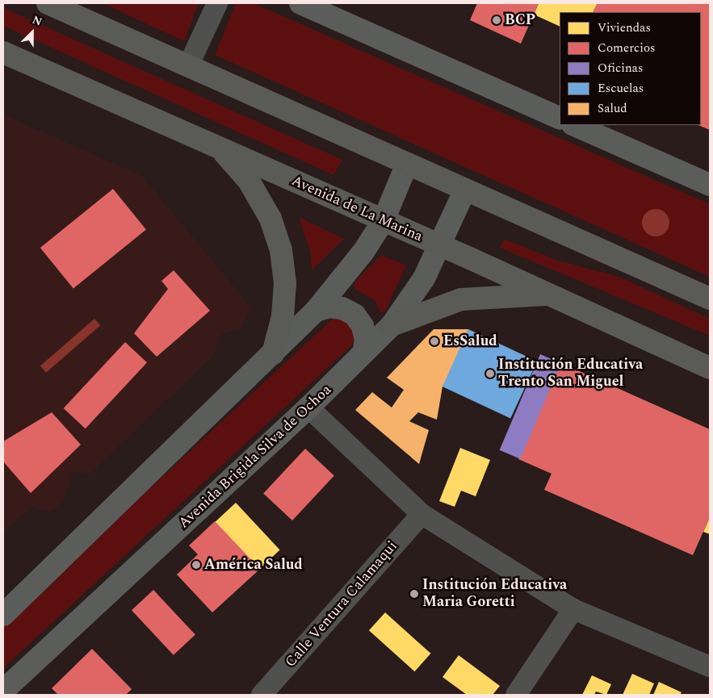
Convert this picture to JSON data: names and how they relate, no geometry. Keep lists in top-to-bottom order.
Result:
{
  "streets": {
    "main road": ["Avenida de La Marina"],
    "street": ["Avenida Brigida Silva de Ochoa", "Calle Ventura Calamaqui"]
  },
  "crossings": [
    ["Avenida de La Marina", "Avenida Brigida Silva de Ochoa"]
  ],
  "places": [
    "BCP",
    "EsSalud",
    "Institución Educativa Trento San Miguel",
    "América Salud",
    "Institución Educativa Maria Goretti"
  ],
  "legend": [
    "Viviendas",
    "Comercios",
    "Oficinas",
    "Escuelas",
    "Salud"
  ],
  "north": "top right"
}
